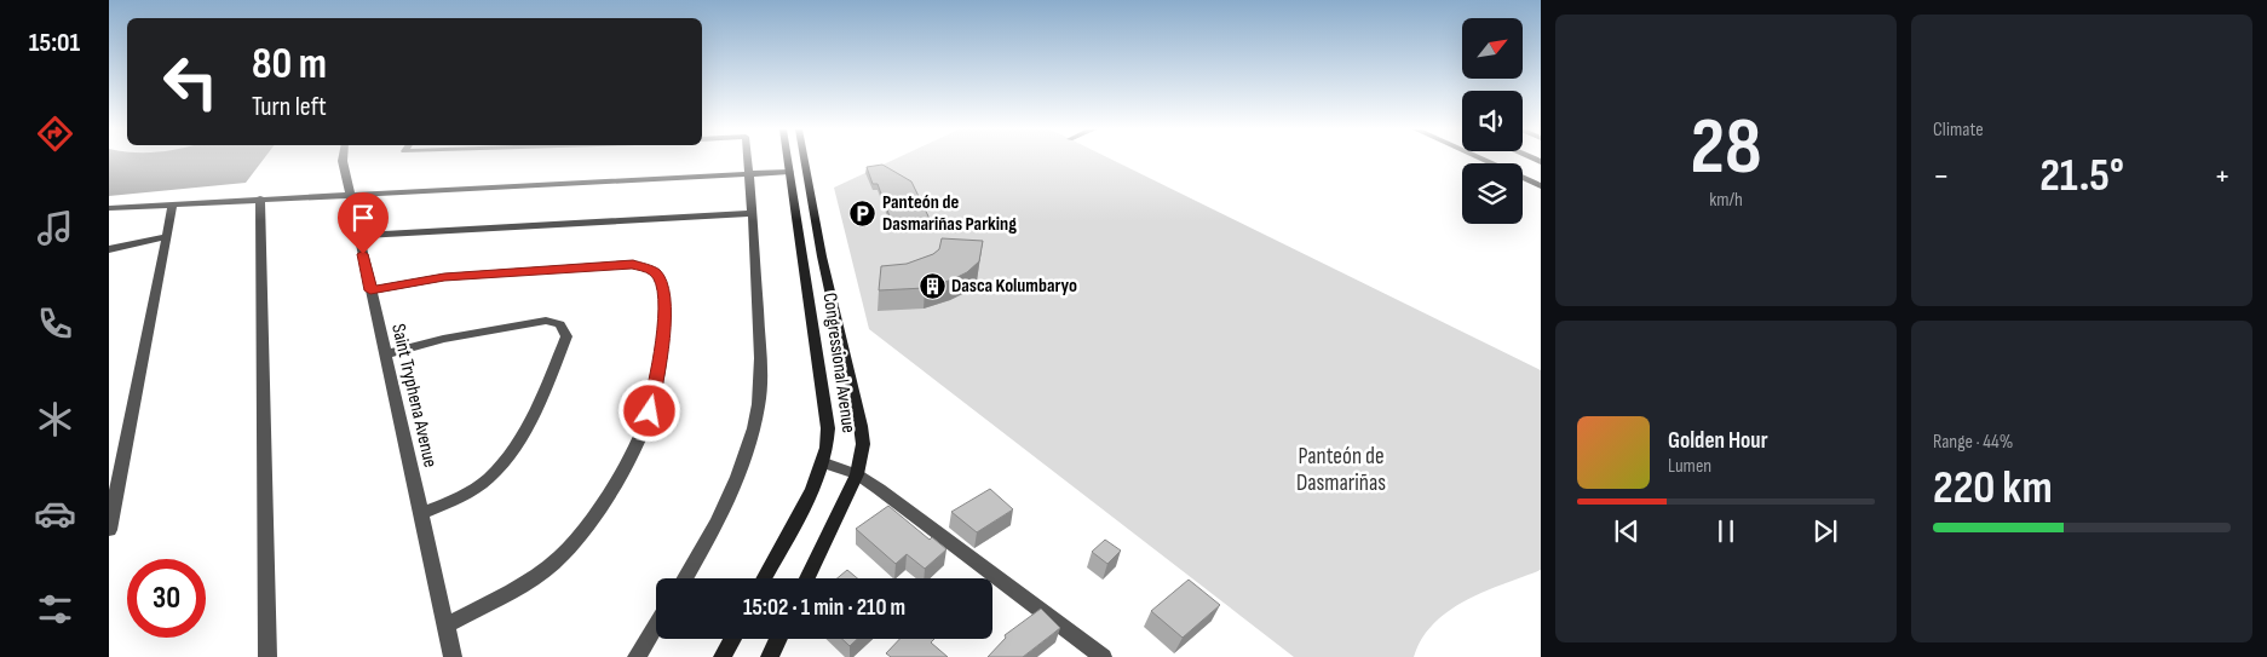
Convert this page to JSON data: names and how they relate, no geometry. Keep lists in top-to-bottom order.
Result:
{
  "streets": {
    "main road": ["Congressional Avenue"],
    "street": ["Saint Tryphena Avenue"]
  },
  "parks": ["Panteón de Dasmariñas"],
  "places": {
    "parking": ["Panteón de Dasmariñas Parking"],
    "building": ["Dasca Kolumbaryo"]
  },
  "north": "top right",
  "page": {
    "tabs": "15:01",
    "tile": [
      ["28", "km/h"],
      "Climate",
      ["Range · 44%", "220 km"]
    ],
    "turn": ["80 m", "Turn left"],
    "heat": ["−", "21.5°", "+"],
    "song": ["Golden Hour", "Lumen"],
    "limit": "30",
    "trip": "15:02 · 1 min · 210 m"
  }
}
